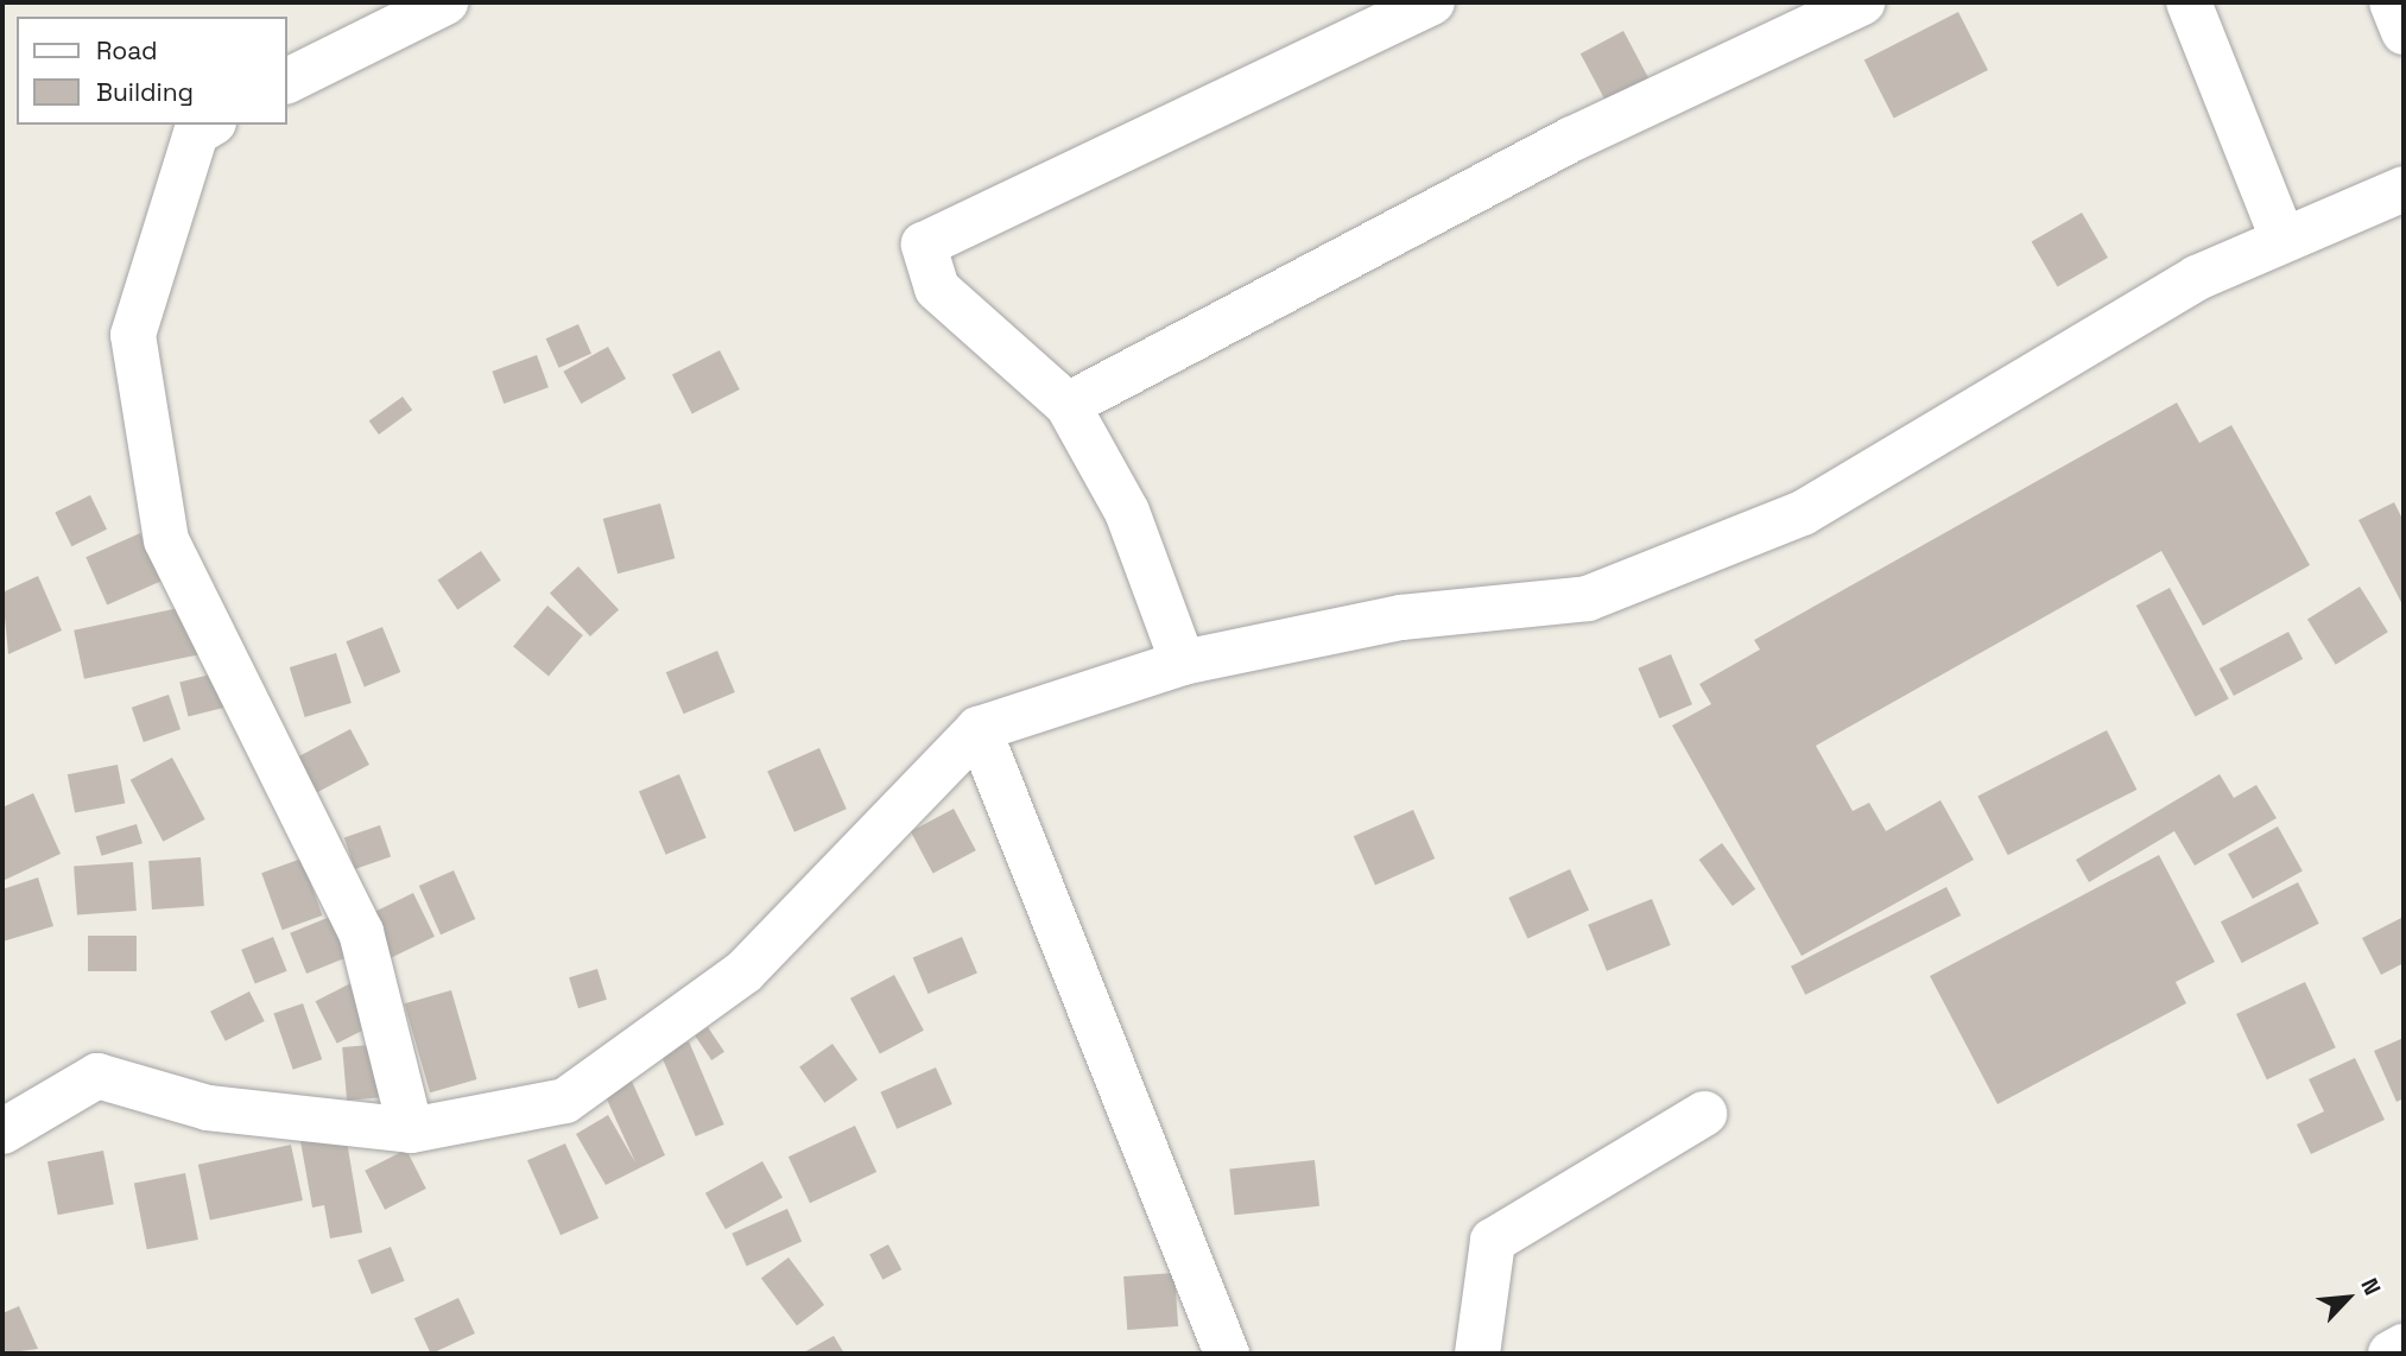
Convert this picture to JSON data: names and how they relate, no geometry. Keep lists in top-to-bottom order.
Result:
{
  "legend": ["Road", "Building"],
  "north": "top right"
}
